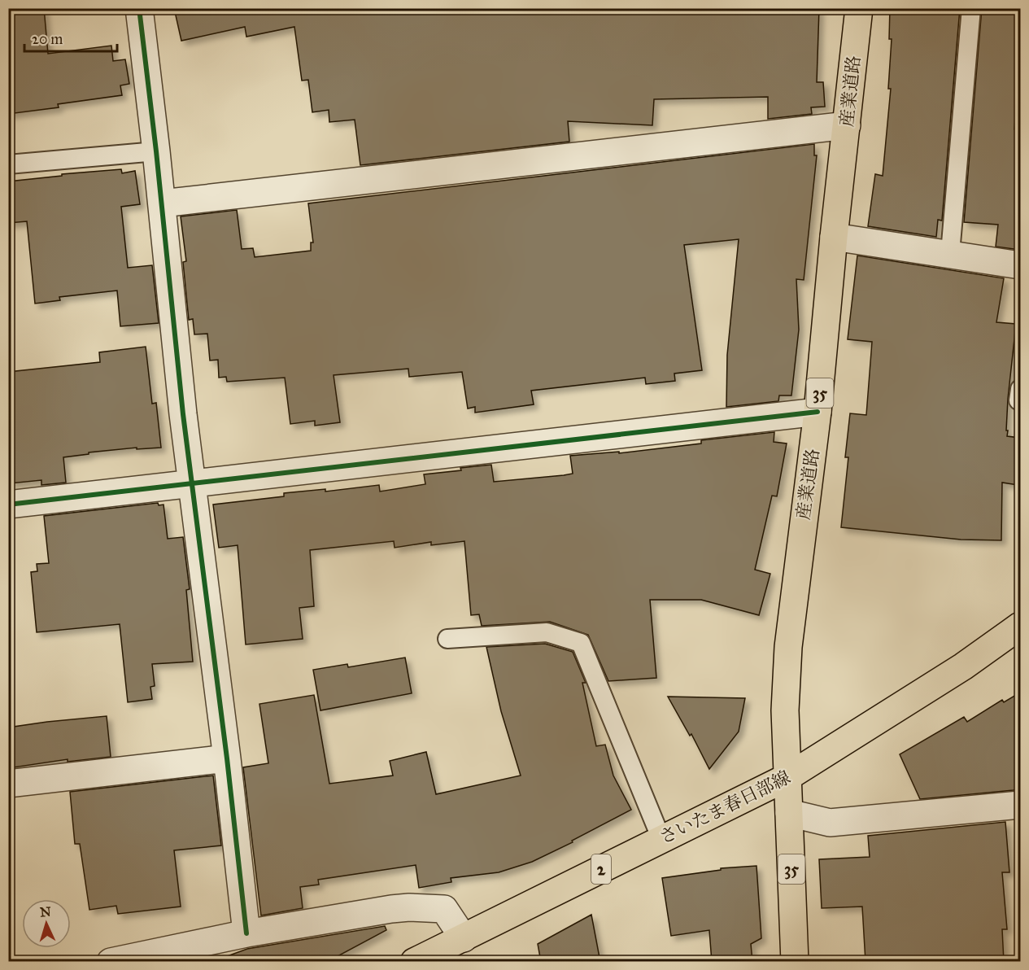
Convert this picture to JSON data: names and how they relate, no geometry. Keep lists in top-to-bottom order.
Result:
{
  "streets": {
    "main road": [
      "産業道路",
      "35",
      "さいたま春日部線",
      "2"
    ]
  },
  "crossings": [
    ["産業道路", "さいたま春日部線"]
  ],
  "scale_bar": "20 m",
  "north": "top"
}
